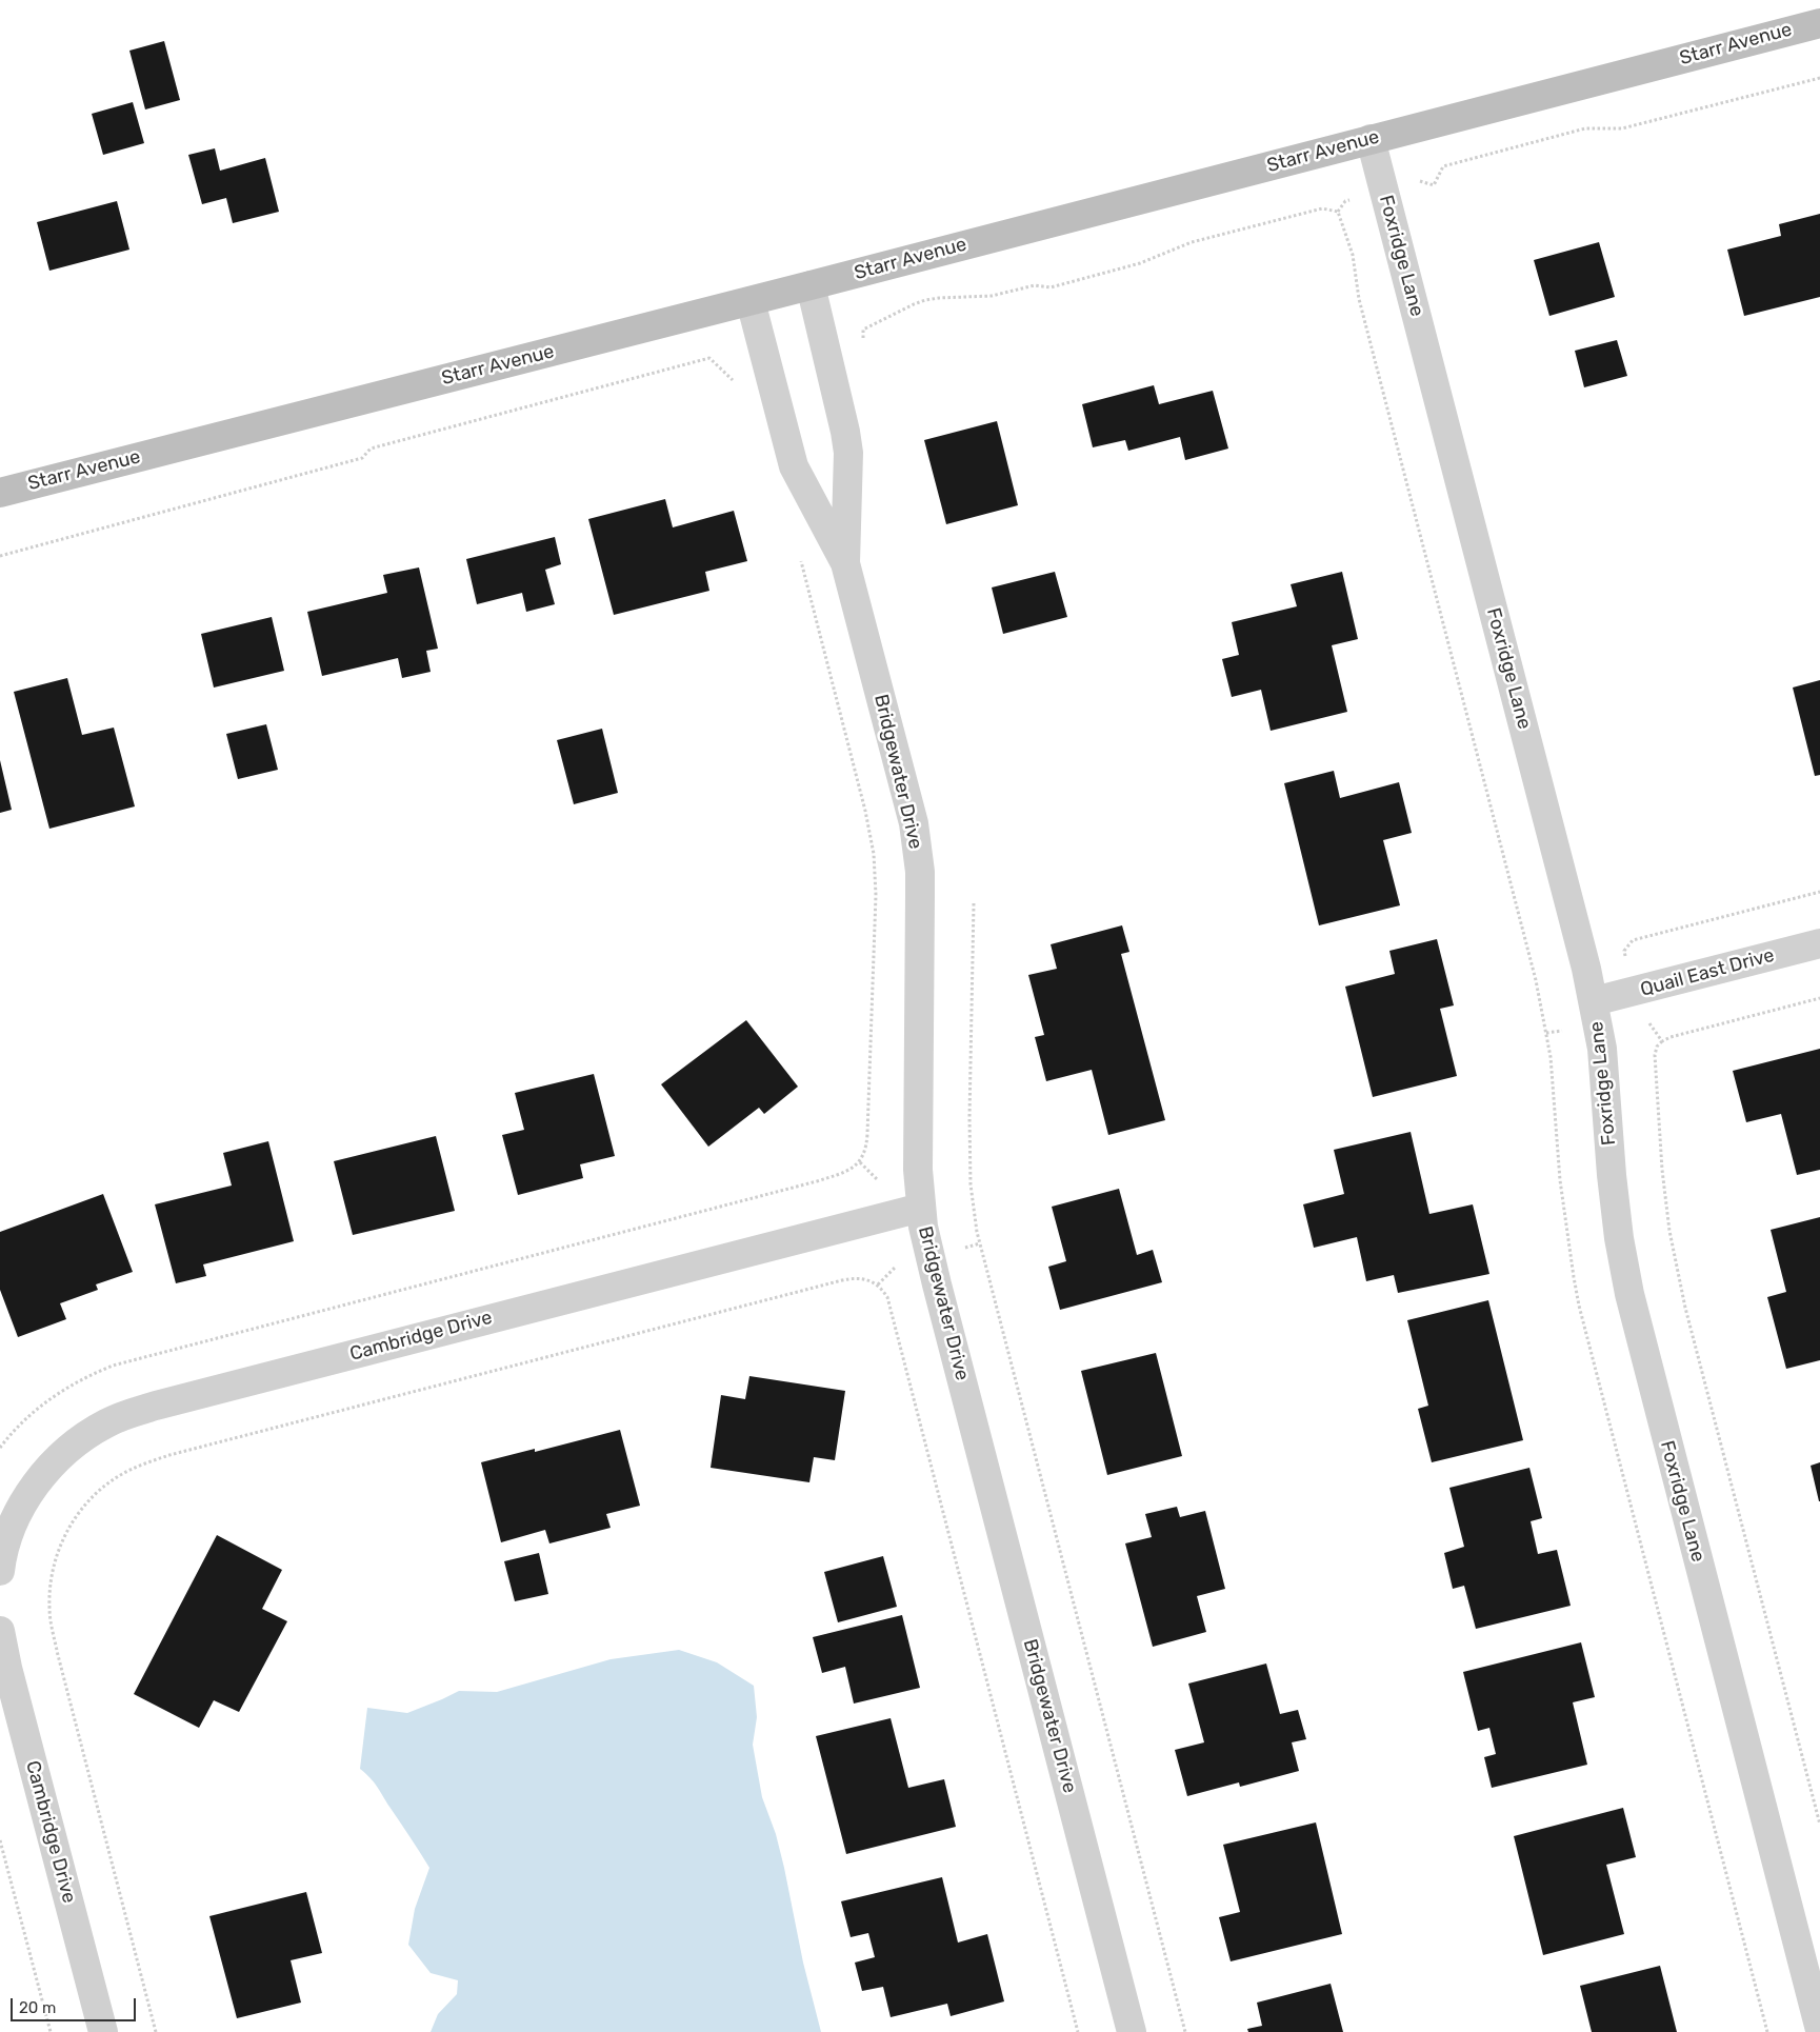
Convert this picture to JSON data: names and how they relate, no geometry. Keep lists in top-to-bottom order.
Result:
{
  "streets": {
    "street": [
      "Starr Avenue",
      "Foxridge Lane",
      "Bridgewater Drive",
      "Quail East Drive",
      "Cambridge Drive"
    ]
  },
  "crossings": [
    ["Starr Avenue", "Foxridge Lane"],
    ["Starr Avenue", "Bridgewater Drive"],
    ["Foxridge Lane", "Quail East Drive"],
    ["Bridgewater Drive", "Cambridge Drive"]
  ],
  "scale_bar": "20 m"
}
